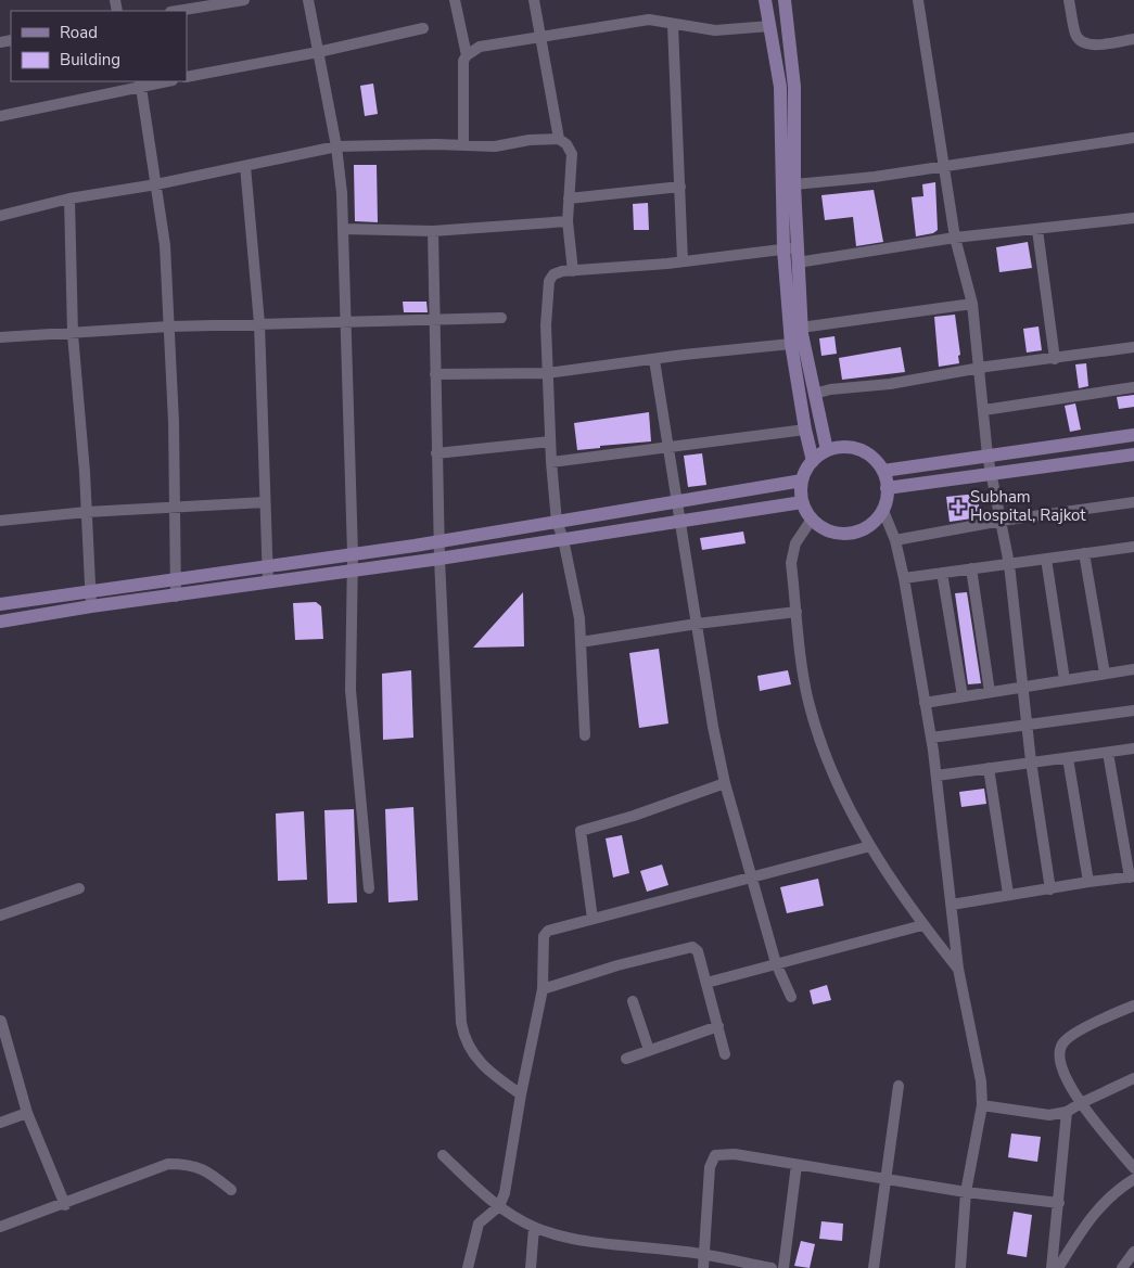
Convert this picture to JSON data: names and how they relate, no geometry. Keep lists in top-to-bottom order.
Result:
{
  "places": {
    "health": ["Subham Hospital, Rajkot"]
  },
  "legend": ["Road", "Building"]
}
